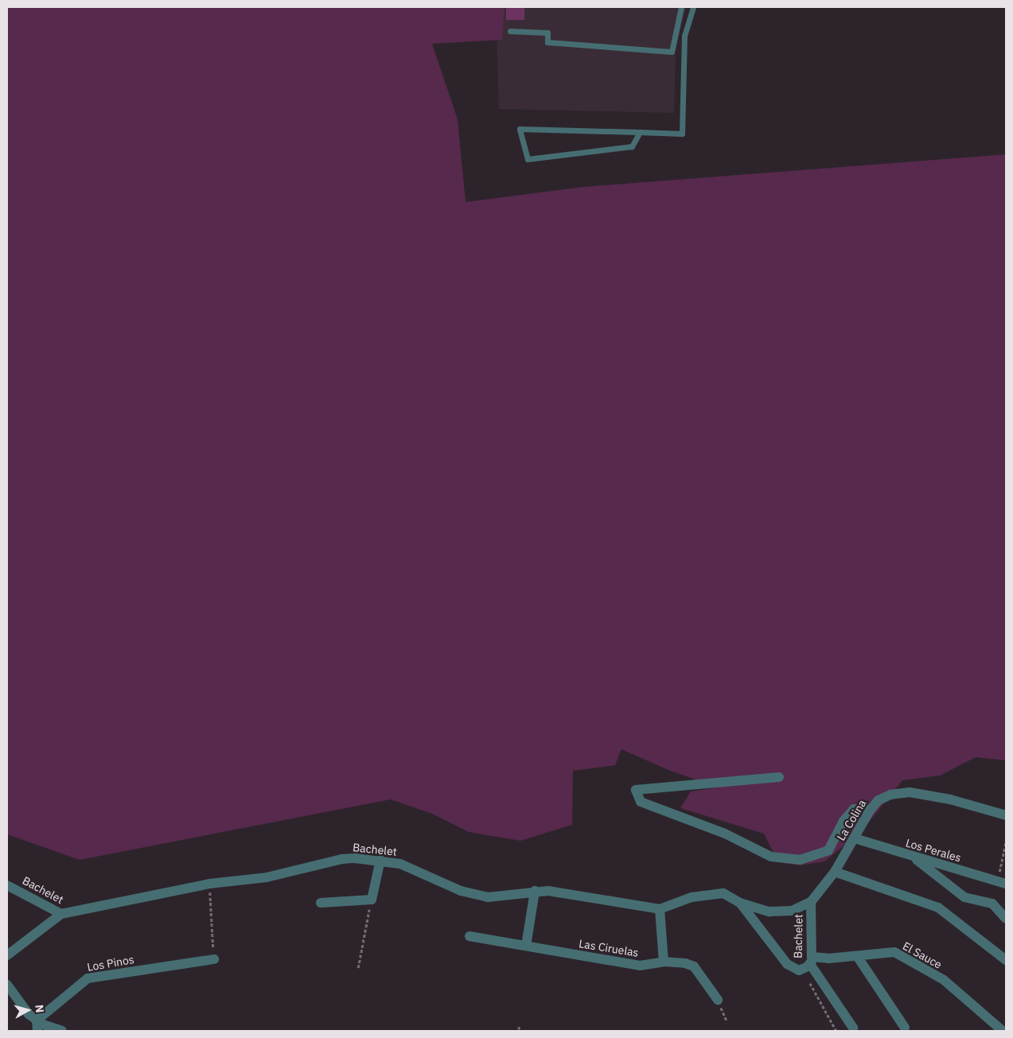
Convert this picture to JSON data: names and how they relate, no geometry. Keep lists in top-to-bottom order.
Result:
{
  "streets": {
    "street": [
      "La Colina",
      "Bachelet",
      "Los Perales",
      "Las Ciruelas",
      "El Sauce",
      "Los Pinos"
    ]
  },
  "crossings": [
    ["La Colina", "Bachelet"],
    ["La Colina", "Los Perales"],
    ["Bachelet", "El Sauce"]
  ],
  "north": "right"
}
